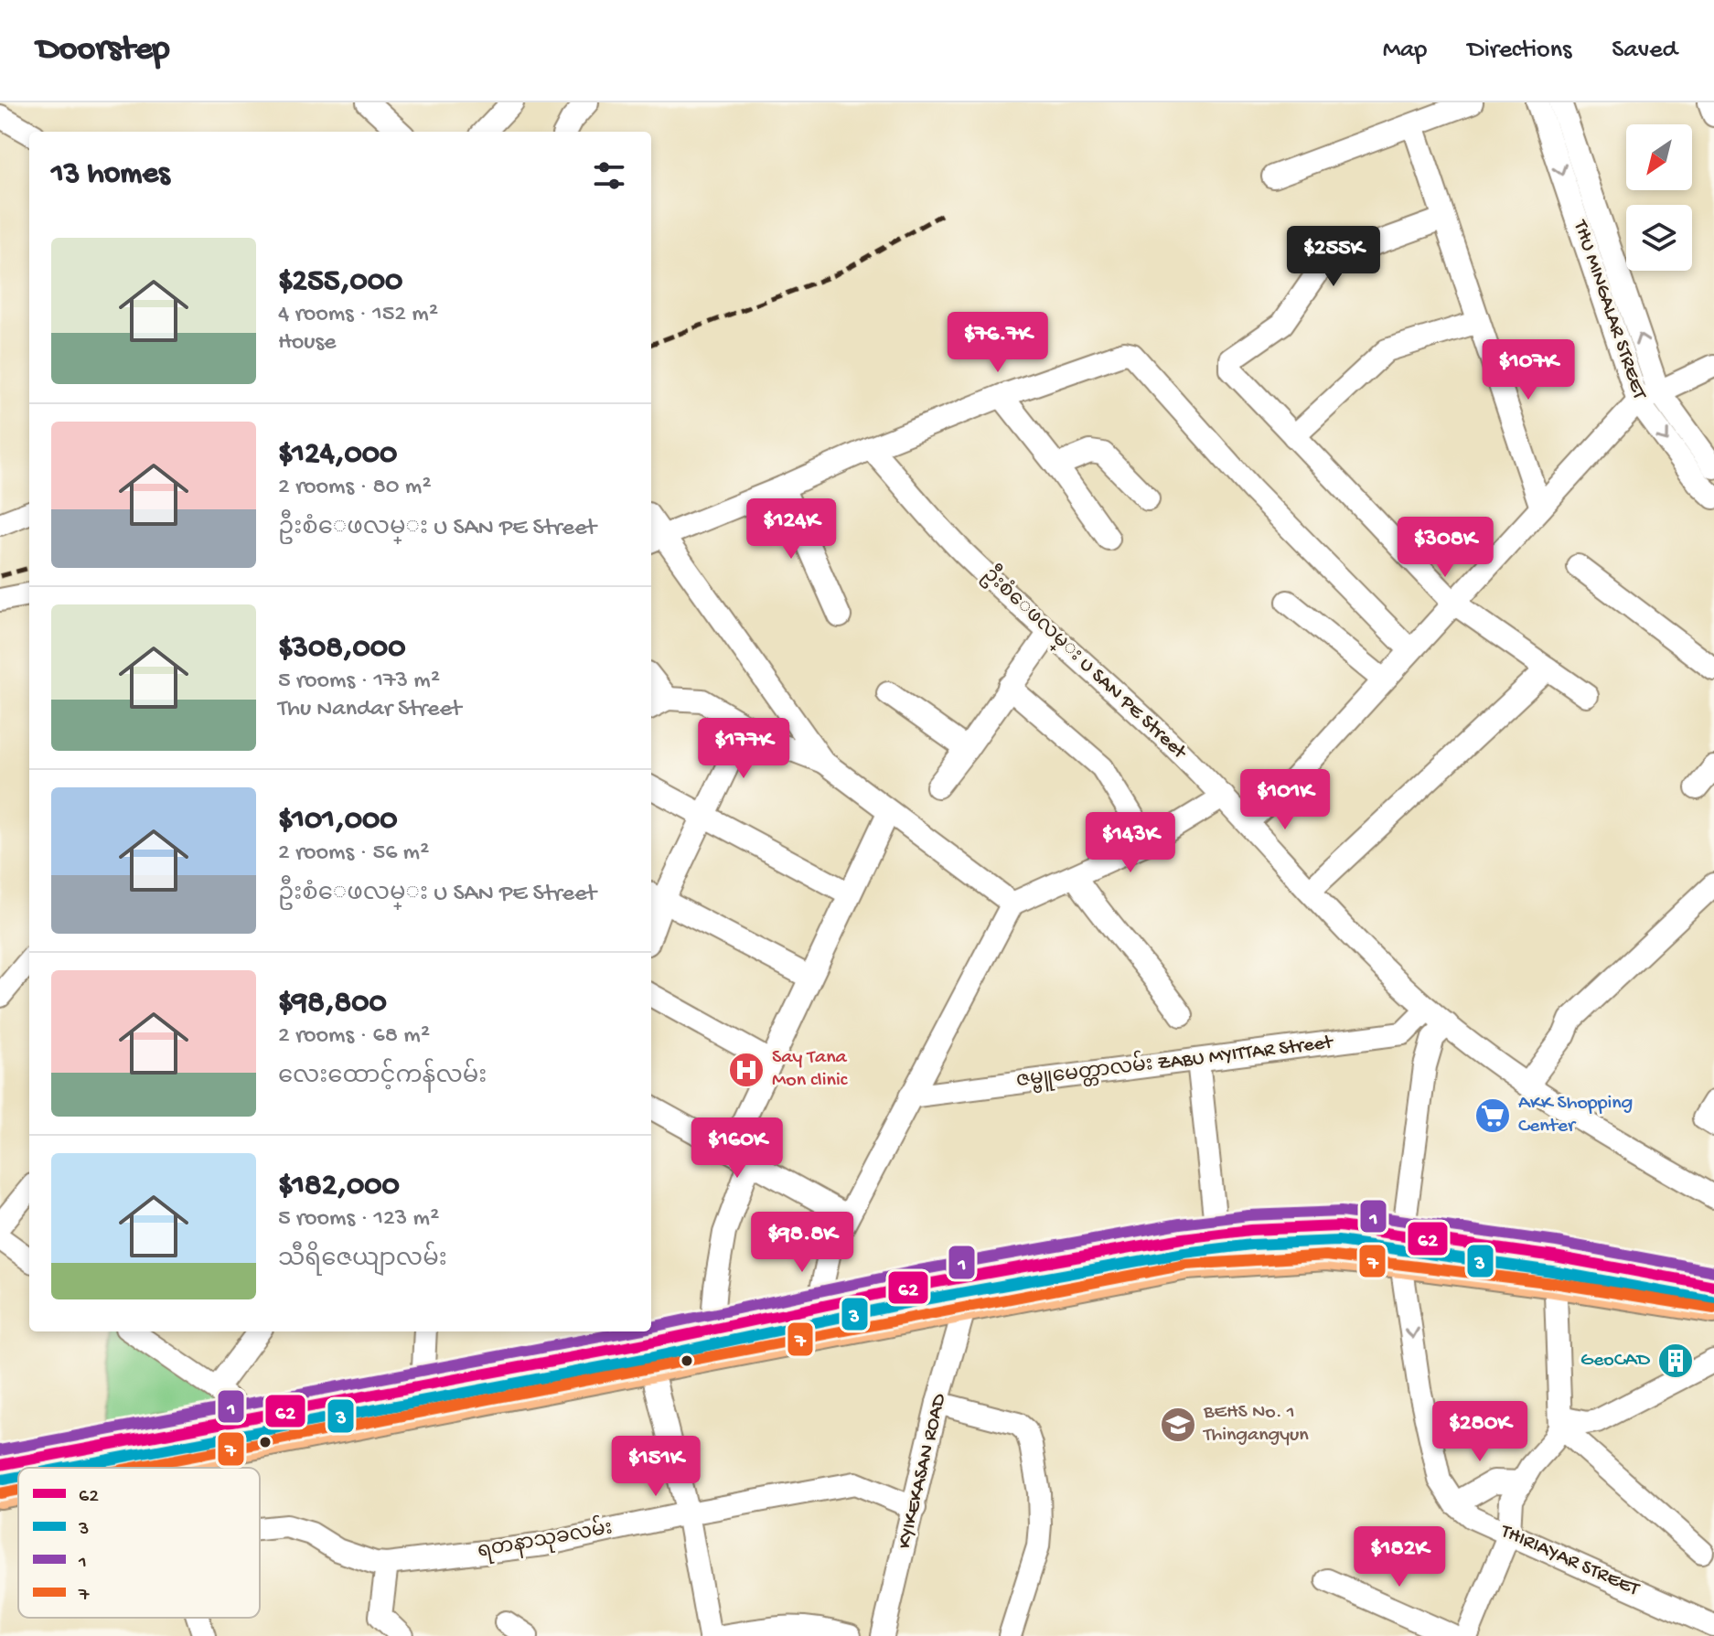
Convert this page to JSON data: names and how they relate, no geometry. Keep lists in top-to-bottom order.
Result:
{
  "streets": {
    "street": [
      "THU MINGALAR STREET",
      "ဦးစံေဖလမ္း U SAN PE Street",
      "ဇမ္ဗူမေတ္တာလမ်း ZABU MYITTAR Street",
      "KYIKEKASAN ROAD",
      "ရတနာသုခလမ်း",
      "THIRIAYAR STREET"
    ]
  },
  "crossings": [
    ["ဦးစံေဖလမ္း U SAN PE Street", "ဇမ္ဗူမေတ္တာလမ်း ZABU MYITTAR Street"],
    ["ဦးစံေဖလမ္း U SAN PE Street", "THIRIAYAR STREET"],
    ["KYIKEKASAN ROAD", "ရတနာသုခလမ်း"]
  ],
  "places": {
    "hospital": ["Say Tana Mon clinic"],
    "supermarket": ["AKK Shopping Center"],
    "building": ["GeoCAD"],
    "school or university": ["BEHS No. 1 Thingangyun"]
  },
  "lines": [
    "transit line 1",
    "transit line 62",
    "transit line 3",
    "transit line 7"
  ],
  "legend": [
    "62",
    "3",
    "1",
    "7"
  ],
  "north": "bottom left",
  "page": {
    "header": "Doorstep",
    "nav": ["Map", "Directions", "Saved"],
    "heading": "13 homes",
    "list": [
      {
        "name": "$255,000",
        "note": "4 rooms · 152 m² · House"
      },
      {
        "name": "$124,000",
        "note": "2 rooms · 80 m² · ဦးစံေဖလမ္း U SAN PE Street"
      },
      {
        "name": "$308,000",
        "note": "5 rooms · 173 m² · Thu Nandar Street"
      },
      {
        "name": "$101,000",
        "note": "2 rooms · 56 m² · ဦးစံေဖလမ္း U SAN PE Street"
      },
      {
        "name": "$98,800",
        "note": "2 rooms · 68 m² · လေးထောင့်ကန်လမ်း"
      },
      {
        "name": "$182,000",
        "note": "5 rooms · 123 m² · သီရိဇေယျာလမ်း"
      }
    ],
    "price": [
      "$255K",
      "$76.7K",
      "$107K",
      "$124K",
      "$308K",
      "$177K",
      "$101K",
      "$143K",
      "$160K",
      "$98.8K",
      "$280K",
      "$151K",
      "$182K"
    ]
  }
}
